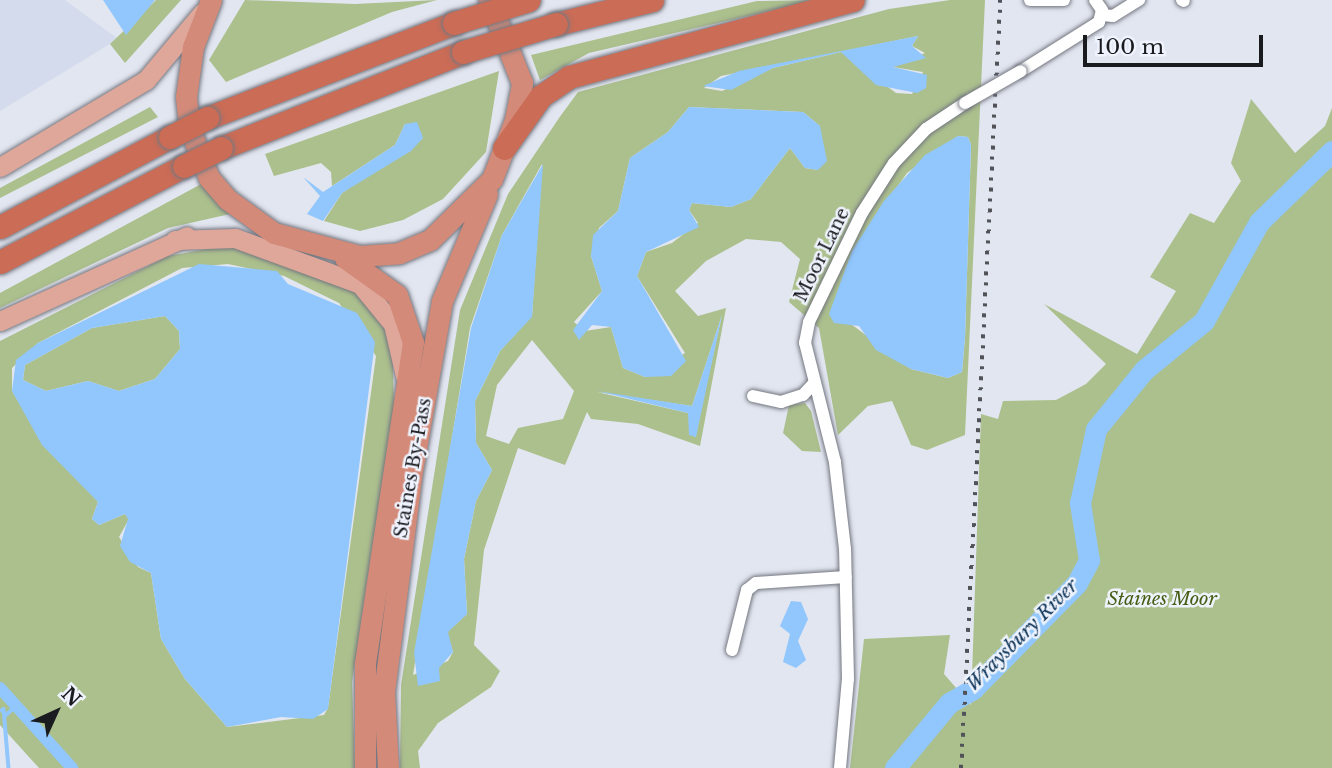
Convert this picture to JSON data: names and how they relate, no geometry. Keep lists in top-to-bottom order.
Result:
{
  "streets": {
    "highway": ["Staines By-Pass"],
    "street": ["Moor Lane"]
  },
  "water": ["Wraysbury River"],
  "parks": ["Staines Moor"],
  "scale_bar": "100 m",
  "north": "top right"
}
